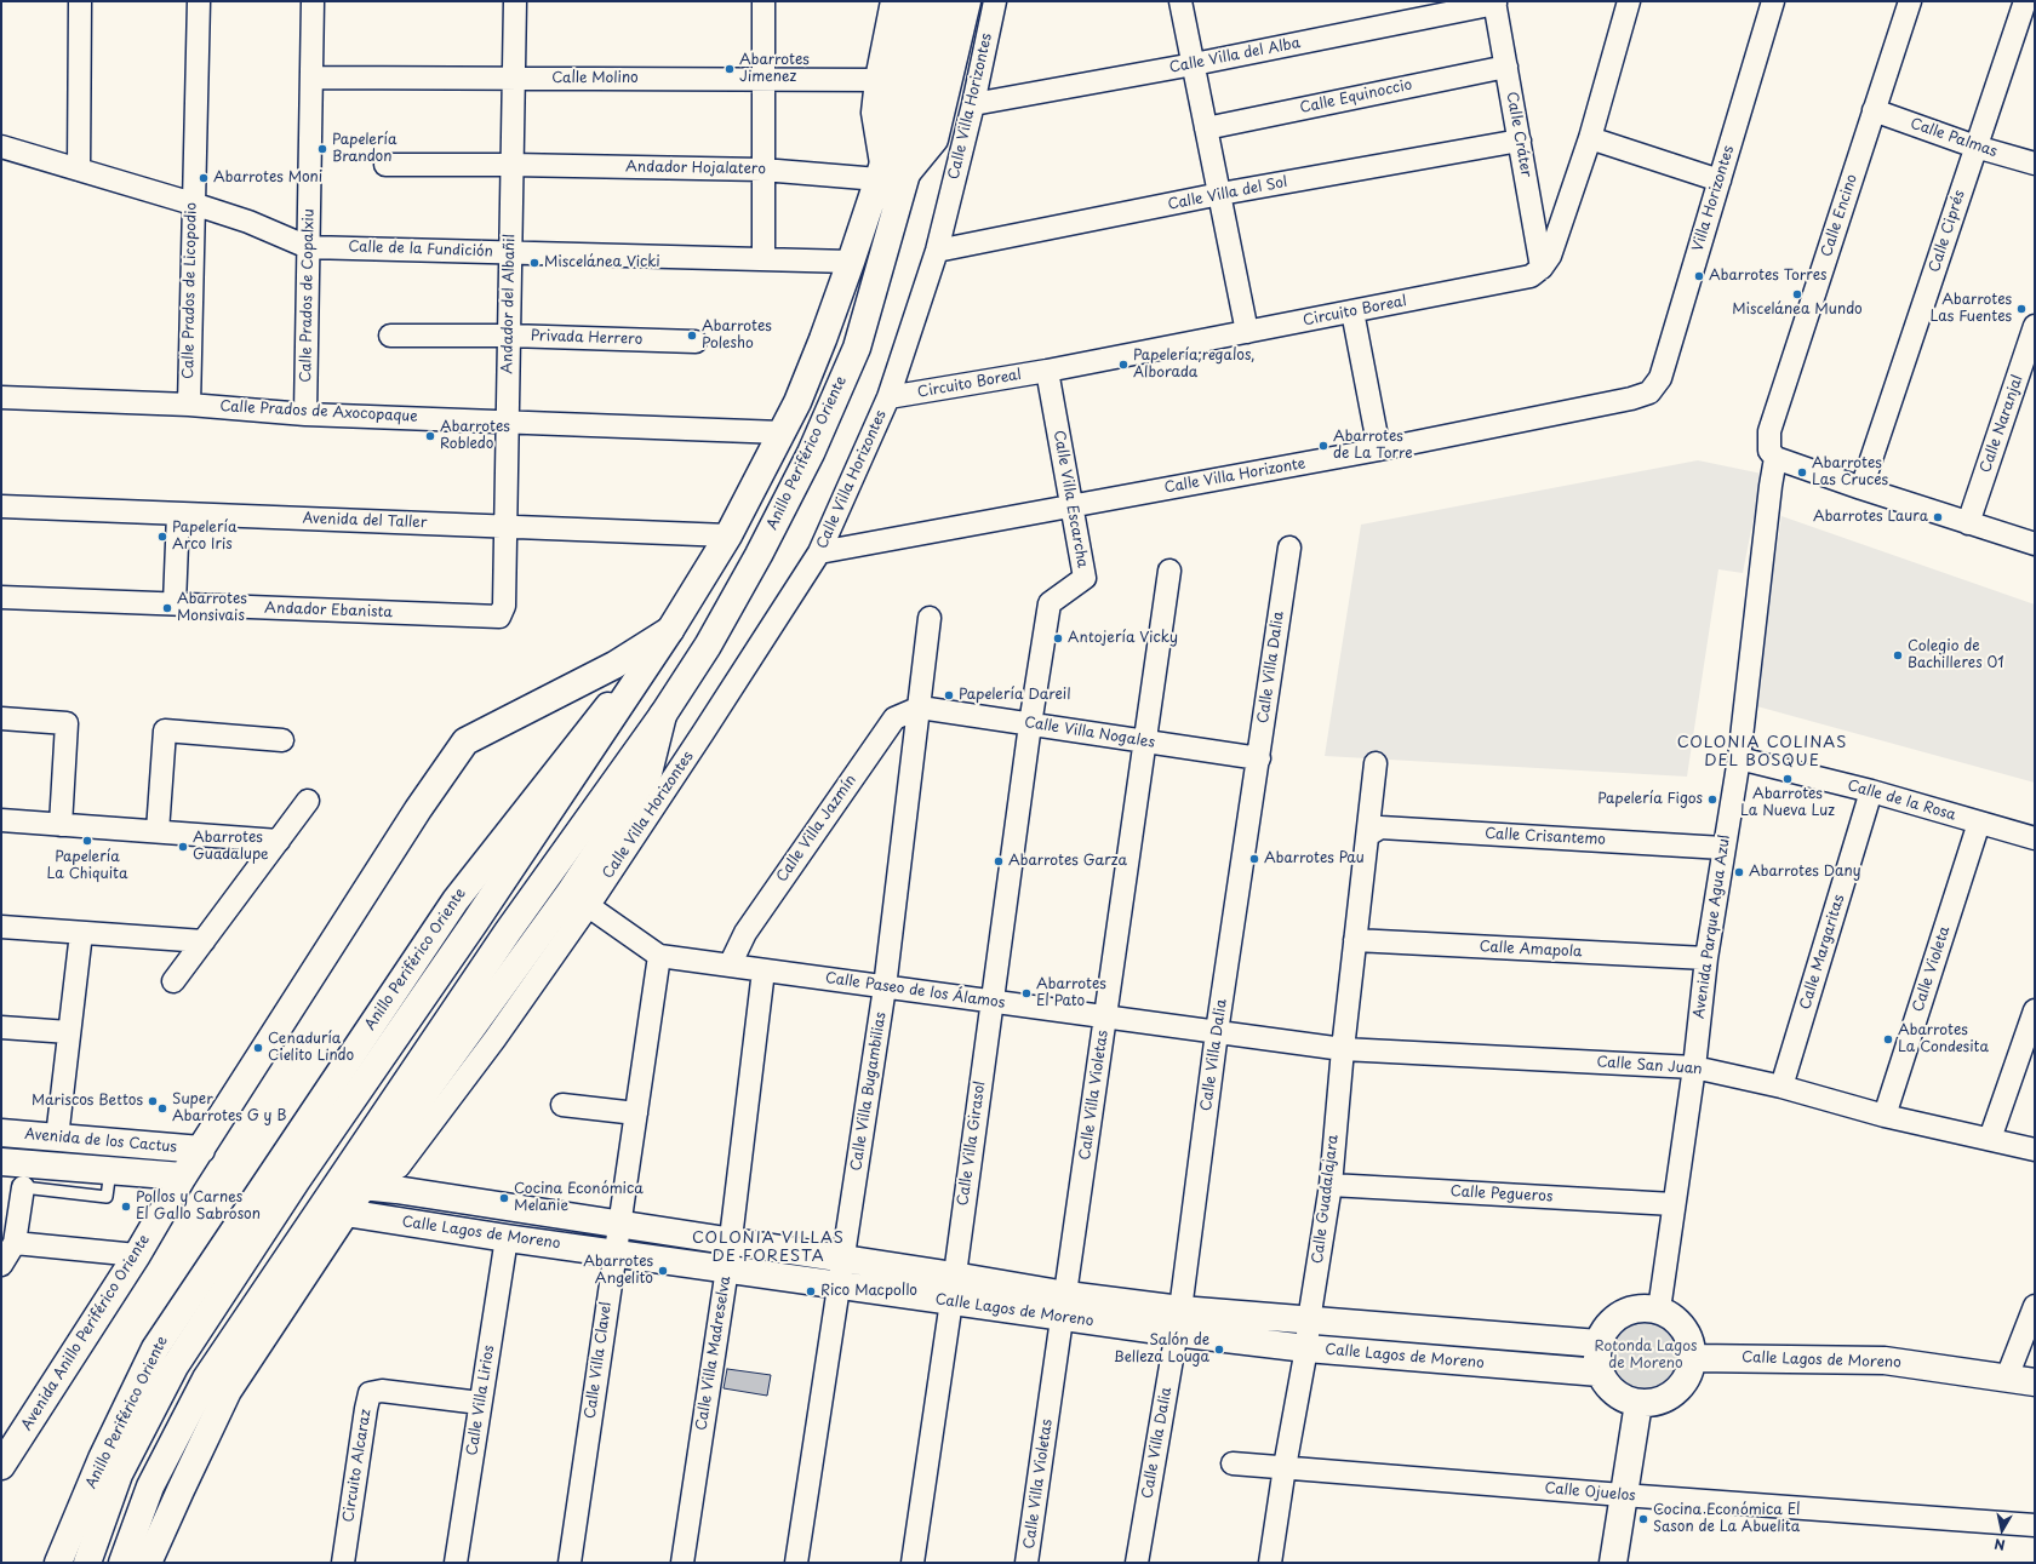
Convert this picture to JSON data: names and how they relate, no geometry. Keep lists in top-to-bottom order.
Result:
{
  "streets": {
    "main road": [
      "Anillo Periférico Oriente",
      "Avenida de los Cactus",
      "Calle Lagos de Moreno",
      "Avenida Anillo Periférico Oriente"
    ],
    "street": [
      "Calle Villa del Alba",
      "Calle Molino",
      "Calle Equinoccio",
      "Calle Villa Horizontes",
      "Calle Cráter",
      "Calle Palmas",
      "Andador Hojalatero",
      "Calle Villa del Sol",
      "Villa Horizontes",
      "Calle Encino",
      "Calle Ciprés",
      "Calle de la Fundición",
      "Calle Prados de Licopodio",
      "Calle Prados de Copalxiu",
      "Andador del Albañil",
      "Circuito Boreal",
      "Privada Herrero",
      "Calle Prados de Axocopaque",
      "Calle Naranjal",
      "Calle Villa Horizonte",
      "Calle Villa Escarcha",
      "Avenida del Taller",
      "Andador Ebanista",
      "Calle Villa Dalia",
      "Calle Villa Nogales",
      "Calle de la Rosa",
      "Calle Villa Jazmín",
      "Calle Crisantemo",
      "Avenida Parque Agua Azul",
      "Calle Amapola",
      "Calle Margaritas",
      "Calle Violeta",
      "Calle Paseo de los Álamos",
      "Calle San Juan",
      "Calle Villa Bugambilias",
      "Calle Villa Violetas",
      "Calle Villa Girasol",
      "Calle Pegueros",
      "Calle Guadalajara",
      "Calle Villa Madreselva",
      "Calle Villa Clavel",
      "Calle Villa Lirios",
      "Circuito Alcaraz",
      "Calle Ojuelos"
    ]
  },
  "crossings": [
    ["Calle Villa del Alba", "Calle Villa Horizontes"],
    ["Calle Villa del Alba", "Calle Cráter"],
    ["Calle Molino", "Calle Prados de Copalxiu"],
    ["Calle Molino", "Andador del Albañil"],
    ["Calle Molino", "Anillo Periférico Oriente"],
    ["Calle Equinoccio", "Calle Cráter"],
    ["Calle Villa Horizontes", "Calle Villa del Sol"],
    ["Calle Villa Horizontes", "Circuito Boreal"],
    ["Calle Villa Horizontes", "Anillo Periférico Oriente"],
    ["Calle Villa Horizontes", "Calle Villa Horizonte"],
    ["Calle Villa Horizontes", "Calle Paseo de los Álamos"],
    ["Calle Villa Horizontes", "Calle Lagos de Moreno"],
    ["Calle Cráter", "Calle Villa del Sol"],
    ["Calle Cráter", "Circuito Boreal"],
    ["Calle Palmas", "Calle Encino"],
    ["Calle Palmas", "Calle Ciprés"],
    ["Andador Hojalatero", "Andador del Albañil"],
    ["Andador Hojalatero", "Anillo Periférico Oriente"],
    ["Villa Horizontes", "Calle Villa Horizonte"],
    ["Calle Encino", "Avenida Parque Agua Azul"],
    ["Calle de la Fundición", "Calle Prados de Copalxiu"],
    ["Calle de la Fundición", "Andador del Albañil"],
    ["Calle de la Fundición", "Anillo Periférico Oriente"],
    ["Calle Prados de Licopodio", "Calle Prados de Axocopaque"],
    ["Calle Prados de Copalxiu", "Calle Prados de Axocopaque"],
    ["Andador del Albañil", "Privada Herrero"],
    ["Andador del Albañil", "Calle Prados de Axocopaque"],
    ["Andador del Albañil", "Avenida del Taller"],
    ["Andador del Albañil", "Andador Ebanista"],
    ["Circuito Boreal", "Calle Villa Escarcha"],
    ["Calle Prados de Axocopaque", "Anillo Periférico Oriente"],
    ["Anillo Periférico Oriente", "Avenida del Taller"],
    ["Anillo Periférico Oriente", "Calle Paseo de los Álamos"],
    ["Anillo Periférico Oriente", "Avenida de los Cactus"],
    ["Anillo Periférico Oriente", "Calle Lagos de Moreno"],
    ["Anillo Periférico Oriente", "Avenida Anillo Periférico Oriente"],
    ["Calle Villa Horizonte", "Calle Villa Escarcha"],
    ["Calle Villa Escarcha", "Calle Villa Nogales"],
    ["Calle Villa Escarcha", "Calle Villa Girasol"],
    ["Calle Villa Dalia", "Calle Villa Nogales"],
    ["Calle Villa Dalia", "Calle Paseo de los Álamos"],
    ["Calle Villa Dalia", "Calle Lagos de Moreno"],
    ["Calle Villa Nogales", "Calle Villa Jazmín"],
    ["Calle Villa Nogales", "Calle Villa Bugambilias"],
    ["Calle Villa Nogales", "Calle Villa Violetas"],
    ["Calle Villa Nogales", "Calle Villa Girasol"],
    ["Calle de la Rosa", "Avenida Parque Agua Azul"],
    ["Calle de la Rosa", "Calle Margaritas"],
    ["Calle de la Rosa", "Calle Violeta"],
    ["Calle Villa Jazmín", "Calle Paseo de los Álamos"],
    ["Calle Villa Jazmín", "Calle Villa Bugambilias"],
    ["Calle Crisantemo", "Avenida Parque Agua Azul"],
    ["Calle Crisantemo", "Calle Guadalajara"],
    ["Avenida Parque Agua Azul", "Calle Amapola"],
    ["Avenida Parque Agua Azul", "Calle San Juan"],
    ["Avenida Parque Agua Azul", "Calle Pegueros"],
    ["Avenida Parque Agua Azul", "Calle Lagos de Moreno"],
    ["Calle Amapola", "Calle Guadalajara"],
    ["Calle Margaritas", "Calle San Juan"],
    ["Calle Violeta", "Calle San Juan"],
    ["Calle Paseo de los Álamos", "Calle San Juan"],
    ["Calle Paseo de los Álamos", "Calle Villa Bugambilias"],
    ["Calle Paseo de los Álamos", "Calle Villa Violetas"],
    ["Calle Paseo de los Álamos", "Calle Villa Girasol"],
    ["Calle Paseo de los Álamos", "Calle Guadalajara"],
    ["Calle Paseo de los Álamos", "Calle Villa Madreselva"],
    ["Calle Paseo de los Álamos", "Calle Villa Clavel"],
    ["Calle San Juan", "Calle Guadalajara"],
    ["Calle Villa Bugambilias", "Calle Lagos de Moreno"],
    ["Calle Villa Violetas", "Calle Lagos de Moreno"],
    ["Avenida de los Cactus", "Avenida Anillo Periférico Oriente"],
    ["Calle Villa Girasol", "Calle Lagos de Moreno"],
    ["Calle Pegueros", "Calle Guadalajara"],
    ["Calle Guadalajara", "Calle Lagos de Moreno"],
    ["Calle Guadalajara", "Calle Ojuelos"],
    ["Calle Lagos de Moreno", "Calle Villa Madreselva"],
    ["Calle Lagos de Moreno", "Calle Villa Clavel"],
    ["Calle Lagos de Moreno", "Calle Villa Lirios"],
    ["Calle Villa Lirios", "Circuito Alcaraz"]
  ],
  "districts": ["COLONIA COLINAS DEL BOSQUE", "COLONIA VILLAS DE FORESTA"],
  "parks": ["Rotonda Lagos de Moreno"],
  "places": [
    "Abarrotes Jimenez",
    "Papelería Brandon",
    "Abarrotes Moni",
    "Miscelánea Vicki",
    "Abarrotes Torres",
    "Miscelánea Mundo",
    "Abarrotes Las Fuentes",
    "Abarrotes Polesho",
    "Papelería,regalos, Alborada",
    "Abarrotes Robledo",
    "Abarrotes de La Torre",
    "Abarrotes Las Cruces",
    "Abarrotes Laura",
    "Papelería Arco Iris",
    "Abarrotes Monsivais",
    "Antojería Vicky",
    "Colegio de Bachilleres 01",
    "Papelería Dareil",
    "Abarrotes La Nueva Luz",
    "Papelería Figos",
    "Papelería La Chiquita",
    "Abarrotes Guadalupe",
    "Abarrotes Pau",
    "Abarrotes Garza",
    "Abarrotes Dany",
    "Abarrotes El Pato",
    "Abarrotes La Condesita",
    "Cenaduría Cielito Lindo",
    "Mariscos Bettos",
    "Super Abarrotes G y B",
    "Cocina Económica Melanie",
    "Pollos y Carnes El Gallo Sabroson",
    "Abarrotes Angelito",
    "Rico Macpollo",
    "Salón de Belleza Louga",
    "Cocina Económica El Sason de La Abuelita"
  ],
  "north": "bottom"
}
